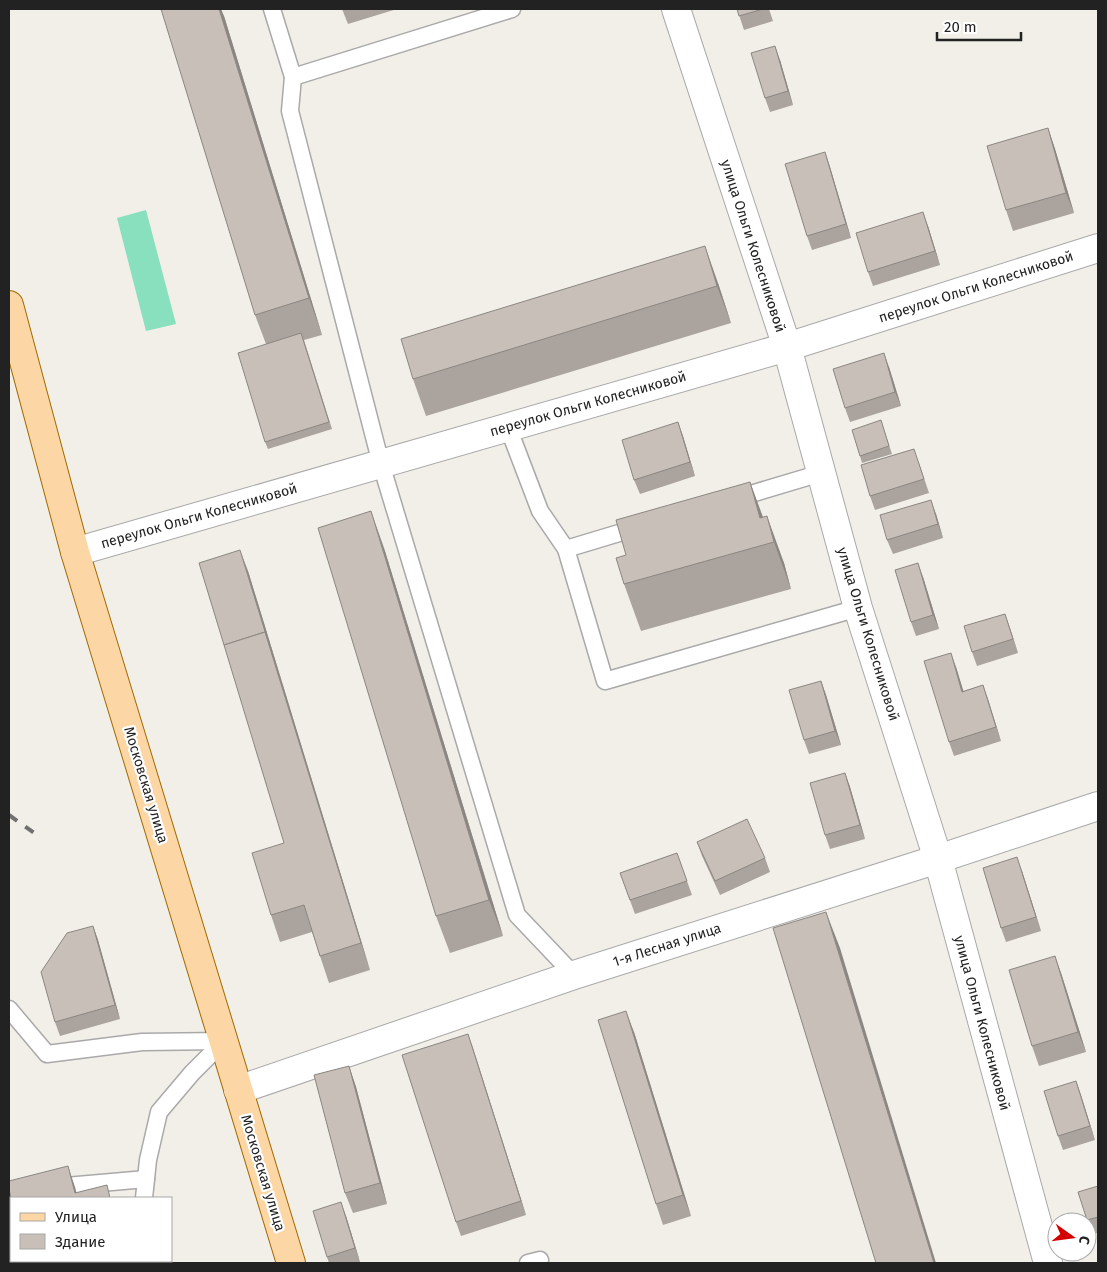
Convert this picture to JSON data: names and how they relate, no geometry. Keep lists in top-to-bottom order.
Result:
{
  "streets": {
    "main road": ["Московская улица"],
    "street": ["улица Ольги Колесниковой", "переулок Ольги Колесниковой", "1-я Лесная улица"]
  },
  "crossings": [
    ["улица Ольги Колесниковой", "переулок Ольги Колесниковой"],
    ["улица Ольги Колесниковой", "1-я Лесная улица"],
    ["переулок Ольги Колесниковой", "Московская улица"],
    ["Московская улица", "1-я Лесная улица"]
  ],
  "legend": ["Улица", "Здание"],
  "scale_bar": "20 m",
  "north": "right"
}
